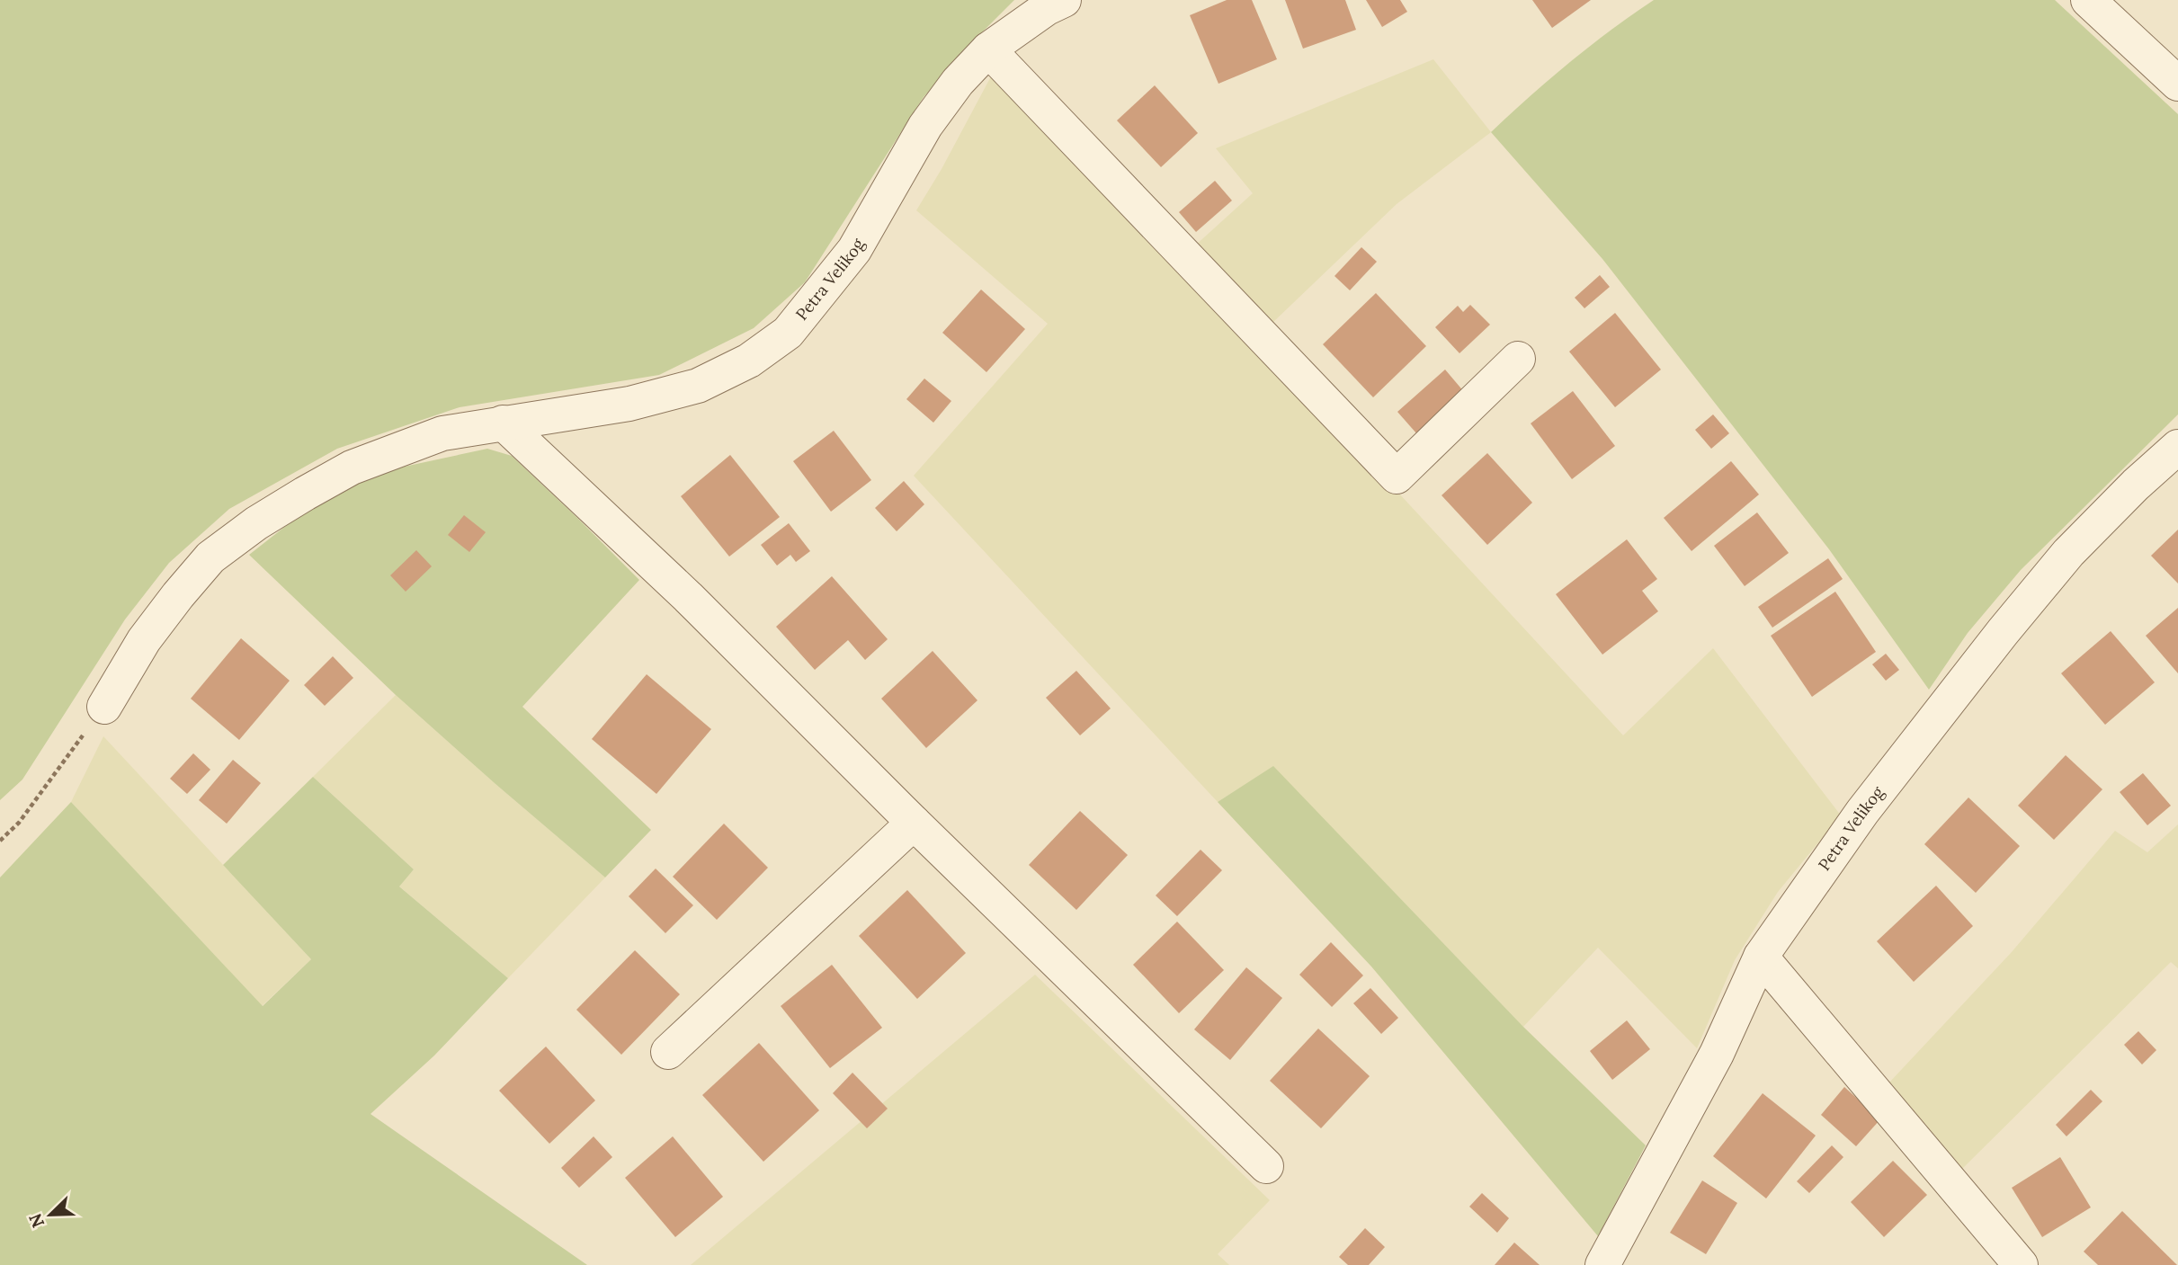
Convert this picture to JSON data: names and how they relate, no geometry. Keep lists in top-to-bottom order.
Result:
{
  "streets": {
    "street": ["Petra Velikog"]
  },
  "north": "bottom left"
}
